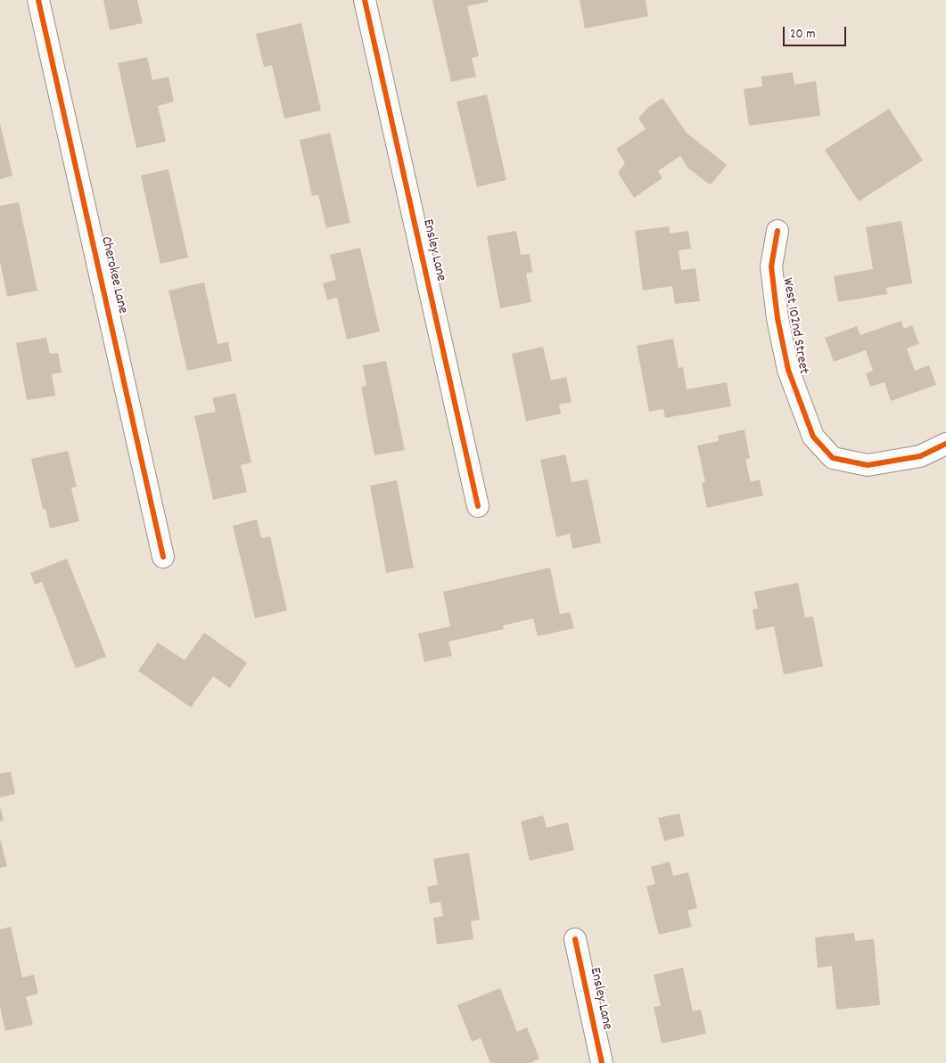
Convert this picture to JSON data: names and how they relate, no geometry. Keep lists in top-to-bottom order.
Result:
{
  "streets": {
    "street": ["Ensley Lane", "Cherokee Lane", "West 102nd Street"]
  },
  "scale_bar": "20 m"
}
